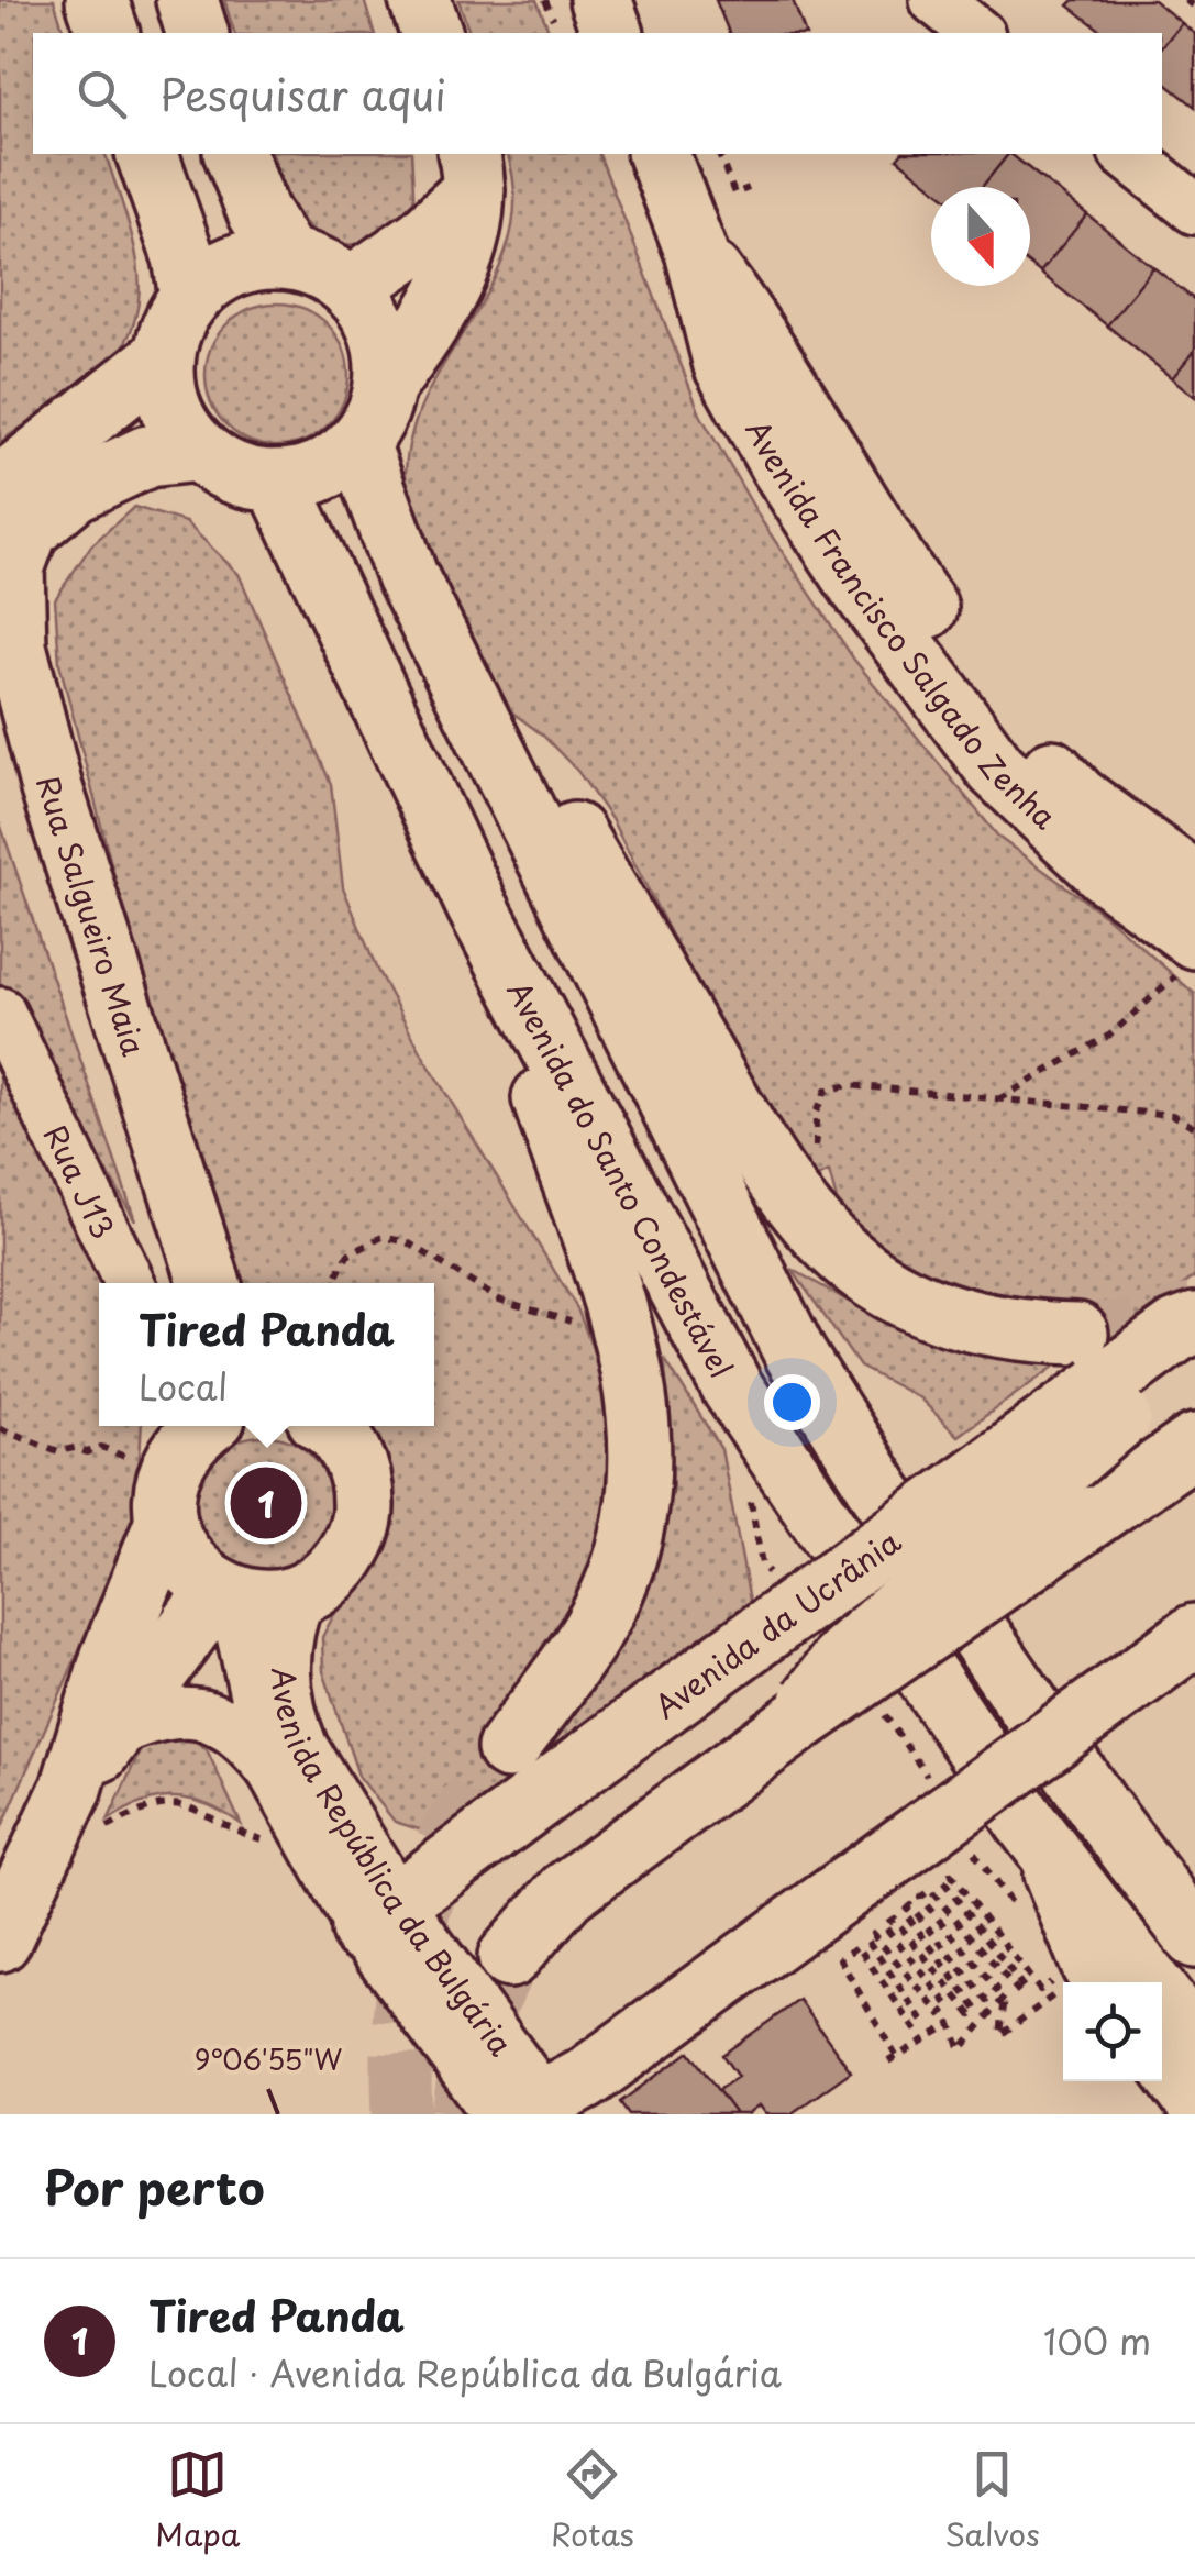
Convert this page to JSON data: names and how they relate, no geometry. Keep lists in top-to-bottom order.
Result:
{
  "streets": {
    "main road": [
      "Avenida Francisco Salgado Zenha",
      "Rua Salgueiro Maia",
      "Avenida do Santo Condestável",
      "Avenida da Ucrânia"
    ],
    "street": ["Rua J13", "Avenida República da Bulgária"]
  },
  "crossings": [
    ["Rua Salgueiro Maia", "Avenida do Santo Condestável"],
    ["Avenida da Ucrânia", "Avenida República da Bulgária"]
  ],
  "north": "bottom",
  "page": {
    "search": "Pesquisar aqui",
    "popup": ["Tired Panda", "Local"],
    "pins": "1",
    "heading": "Por perto",
    "list": [
      {
        "mark": "1",
        "name": "Tired Panda",
        "note": "Local · Avenida República da Bulgária",
        "value": "100 m"
      }
    ],
    "nav": ["Mapa", "Rotas", "Salvos"]
  },
  "coordinates": ["9°06'55\"W"]
}
